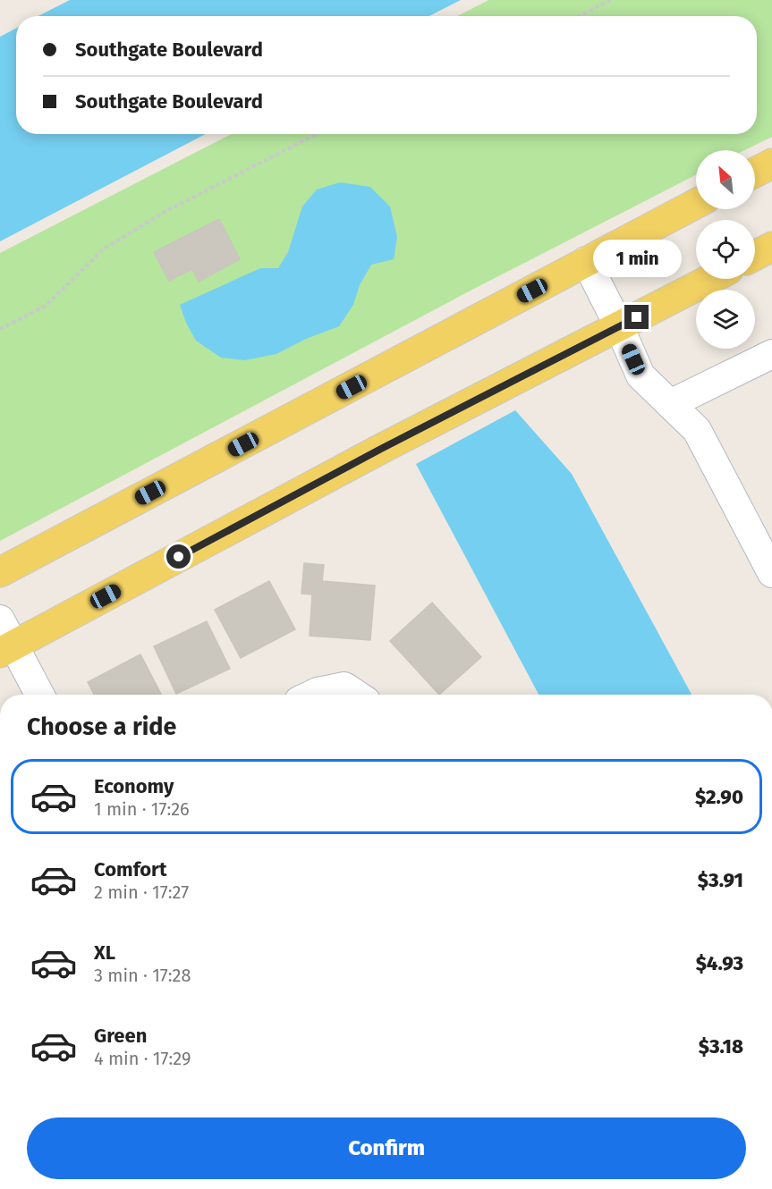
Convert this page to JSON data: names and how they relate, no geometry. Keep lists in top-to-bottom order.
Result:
{
  "north": "top left",
  "page": {
    "banner": ["Southgate Boulevard", "Southgate Boulevard"],
    "bubble": "1 min",
    "heading": "Choose a ride",
    "list": [
      {
        "name": "Economy",
        "note": "1 min · 17:26",
        "value": "$2.90"
      },
      {
        "name": "Comfort",
        "note": "2 min · 17:27",
        "value": "$3.91"
      },
      {
        "name": "XL",
        "note": "3 min · 17:28",
        "value": "$4.93"
      },
      {
        "name": "Green",
        "note": "4 min · 17:29",
        "value": "$3.18"
      }
    ],
    "buttons": "Confirm"
  }
}
